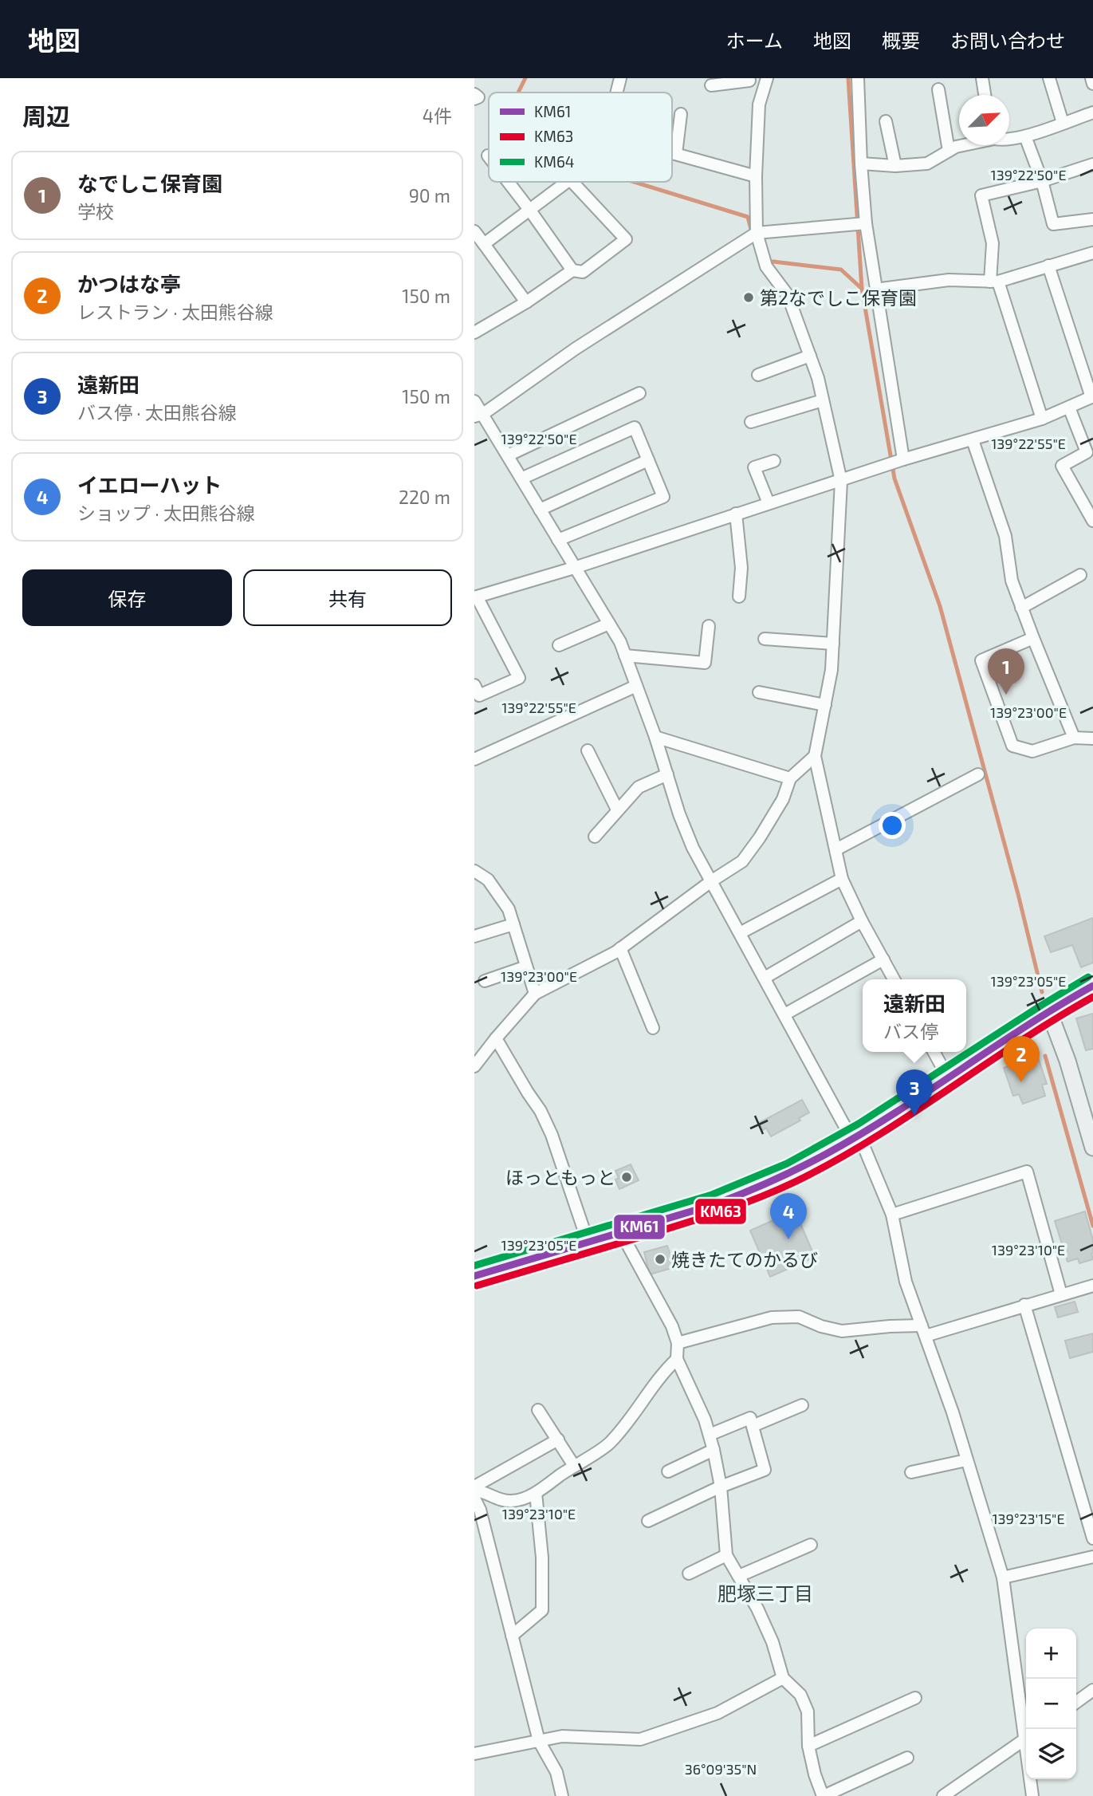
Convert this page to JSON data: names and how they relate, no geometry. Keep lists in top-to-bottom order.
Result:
{
  "districts": ["肥塚三丁目"],
  "places": ["第2なでしこ保育園", "ほっともっと", "焼きたてのかるび"],
  "lines": ["transit line KM64", "transit line KM61", "transit line KM63"],
  "legend": ["KM61", "KM63", "KM64"],
  "north": "top right",
  "page": {
    "header": "地図",
    "nav": [
      "ホーム",
      "地図",
      "概要",
      "お問い合わせ"
    ],
    "heading": ["周辺", "4件"],
    "list": [
      {
        "mark": "1",
        "name": "なでしこ保育園",
        "note": "学校",
        "value": "90 m"
      },
      {
        "mark": "2",
        "name": "かつはな亭",
        "note": "レストラン · 太田熊谷線",
        "value": "150 m"
      },
      {
        "mark": "3",
        "name": "遠新田",
        "note": "バス停 · 太田熊谷線",
        "value": "150 m"
      },
      {
        "mark": "4",
        "name": "イエローハット",
        "note": "ショップ · 太田熊谷線",
        "value": "220 m"
      }
    ],
    "buttons": ["保存", "共有"],
    "pins": [
      "1",
      "2",
      "3",
      "4"
    ],
    "popup": ["遠新田", "バス停"],
    "map_buttons": ["+", "−"]
  },
  "coordinates": [
    "139°22'50\"E",
    "139°22'55\"E",
    "139°23'00\"E",
    "139°23'05\"E",
    "139°23'10\"E",
    "139°23'15\"E",
    "36°09'35\"N"
  ]
}
